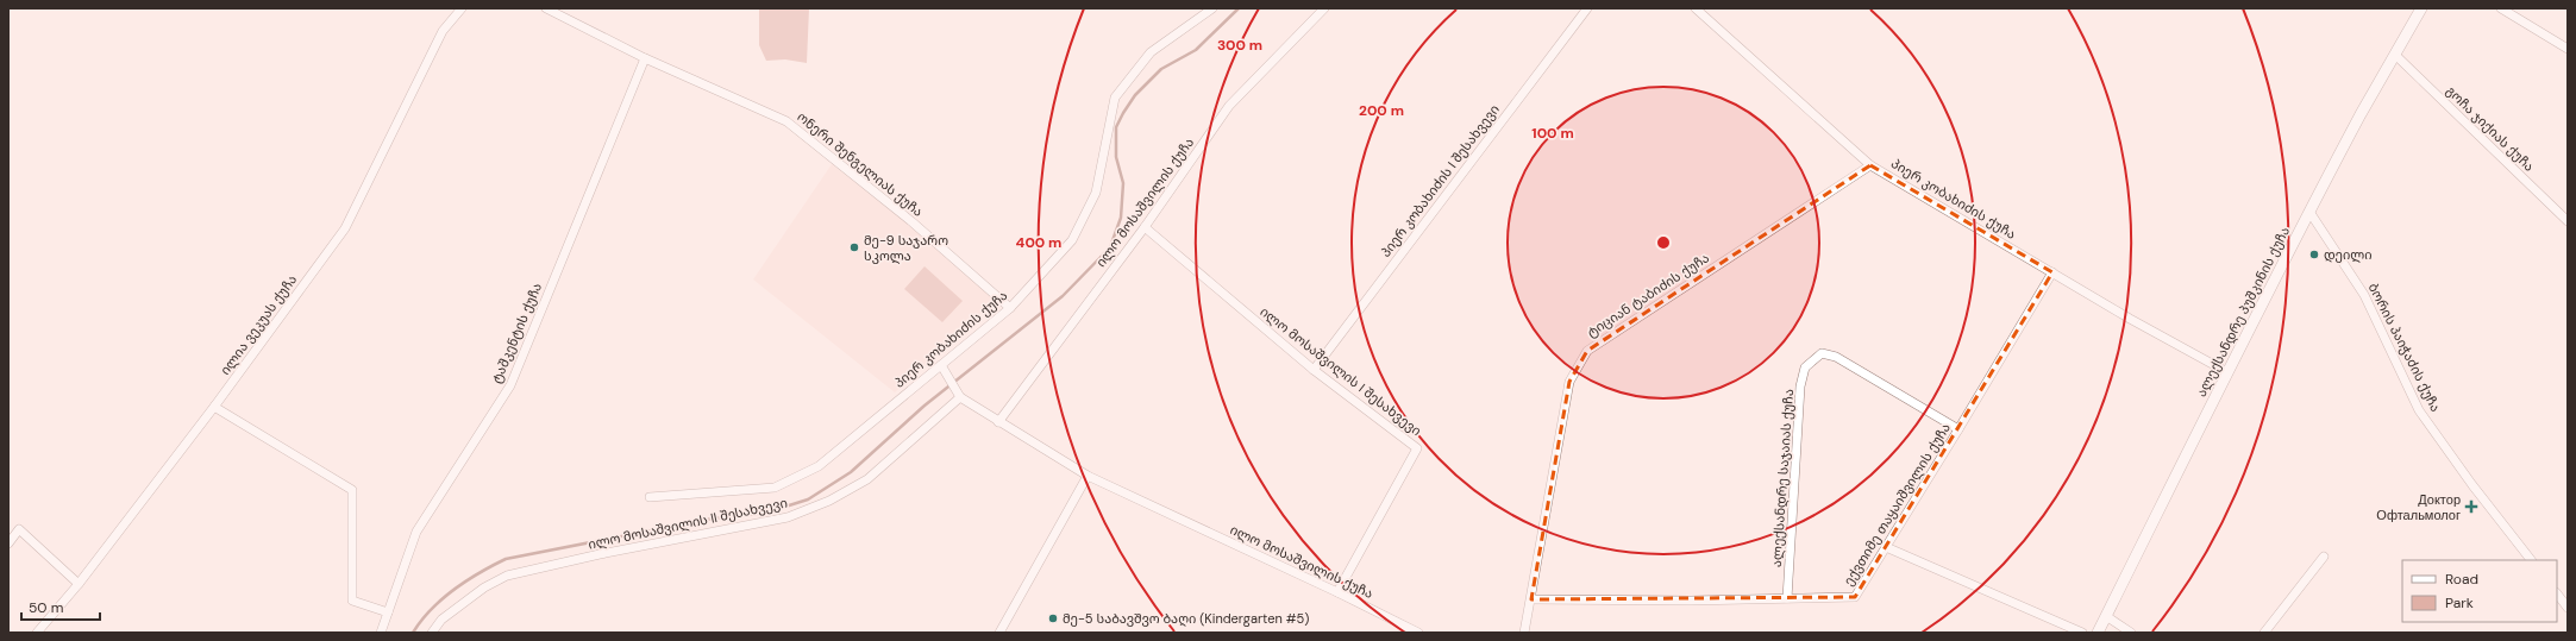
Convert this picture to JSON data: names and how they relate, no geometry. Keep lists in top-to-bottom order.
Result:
{
  "streets": {
    "street": [
      "გოჩა ჯიქიას ქუჩა",
      "ონერი შენგელიას ქუჩა",
      "პიერ კობახიძის I შესახვევი",
      "პიერ კობახიძის ქუჩა",
      "ილო მოსაშვილის ქუჩა",
      "ტიციან ტაბიძის ქუჩა",
      "ალექსანდრე პუშკინის ქუჩა",
      "ილია ვეკუას ქუჩა",
      "ტაშკენტის ქუჩა",
      "ბორის პაიჭაძის ქუჩა",
      "ილო მოსაშვილის I შესახვევი",
      "ალექსანდრე საჯაიას ქუჩა",
      "ექვთიმე თაყაიშვილის ქუჩა",
      "ილო მოსაშვილის II შესახვევი"
    ]
  },
  "crossings": [
    ["გოჩა ჯიქიას ქუჩა", "ალექსანდრე პუშკინის ქუჩა"],
    ["ონერი შენგელიას ქუჩა", "პიერ კობახიძის ქუჩა"],
    ["ონერი შენგელიას ქუჩა", "ტაშკენტის ქუჩა"],
    ["პიერ კობახიძის I შესახვევი", "ილო მოსაშვილის I შესახვევი"],
    ["პიერ კობახიძის ქუჩა", "ტიციან ტაბიძის ქუჩა"],
    ["პიერ კობახიძის ქუჩა", "ალექსანდრე პუშკინის ქუჩა"],
    ["პიერ კობახიძის ქუჩა", "ექვთიმე თაყაიშვილის ქუჩა"],
    ["ილო მოსაშვილის ქუჩა", "ილო მოსაშვილის I შესახვევი"],
    ["ილო მოსაშვილის ქუჩა", "ილო მოსაშვილის II შესახვევი"],
    ["ტიციან ტაბიძის ქუჩა", "ექვთიმე თაყაიშვილის ქუჩა"],
    ["ალექსანდრე პუშკინის ქუჩა", "ბორის პაიჭაძის ქუჩა"],
    ["ალექსანდრე საჯაიას ქუჩა", "ექვთიმე თაყაიშვილის ქუჩა"]
  ],
  "places": {
    "other": ["მე-9 საჯარო სკოლა", "დეილი", "მე-5 საბავშვო ბაღი (Kindergarten #5)"],
    "health": ["Доктор Офтальмолог"]
  },
  "legend": ["Road", "Park"],
  "scale_bar": "50 m",
  "rings": [
    "300 m",
    "200 m",
    "100 m",
    "400 m"
  ]
}
